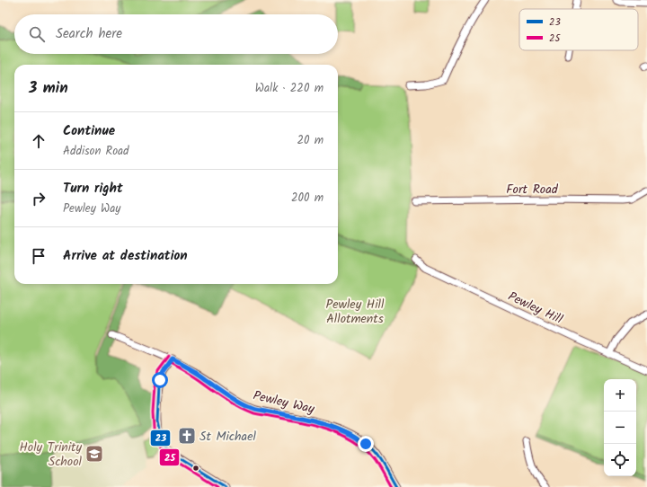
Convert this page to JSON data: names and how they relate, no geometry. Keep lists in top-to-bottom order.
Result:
{
  "streets": {
    "street": ["Fort Road", "Pewley Hill", "Pewley Way"]
  },
  "parks": ["Pewley Hill Allotments"],
  "places": {
    "church": ["St Michael"],
    "school or university": ["Holy Trinity School"]
  },
  "lines": ["transit line 25", "transit line 23"],
  "legend": ["23", "25"],
  "page": {
    "search": "Search here",
    "heading": ["3 min", "Walk · 220 m"],
    "list": [
      ["Continue", "Addison Road", "20 m"],
      ["Turn right", "Pewley Way", "200 m"],
      "Arrive at destination"
    ],
    "map_buttons": ["+", "−"]
  }
}
